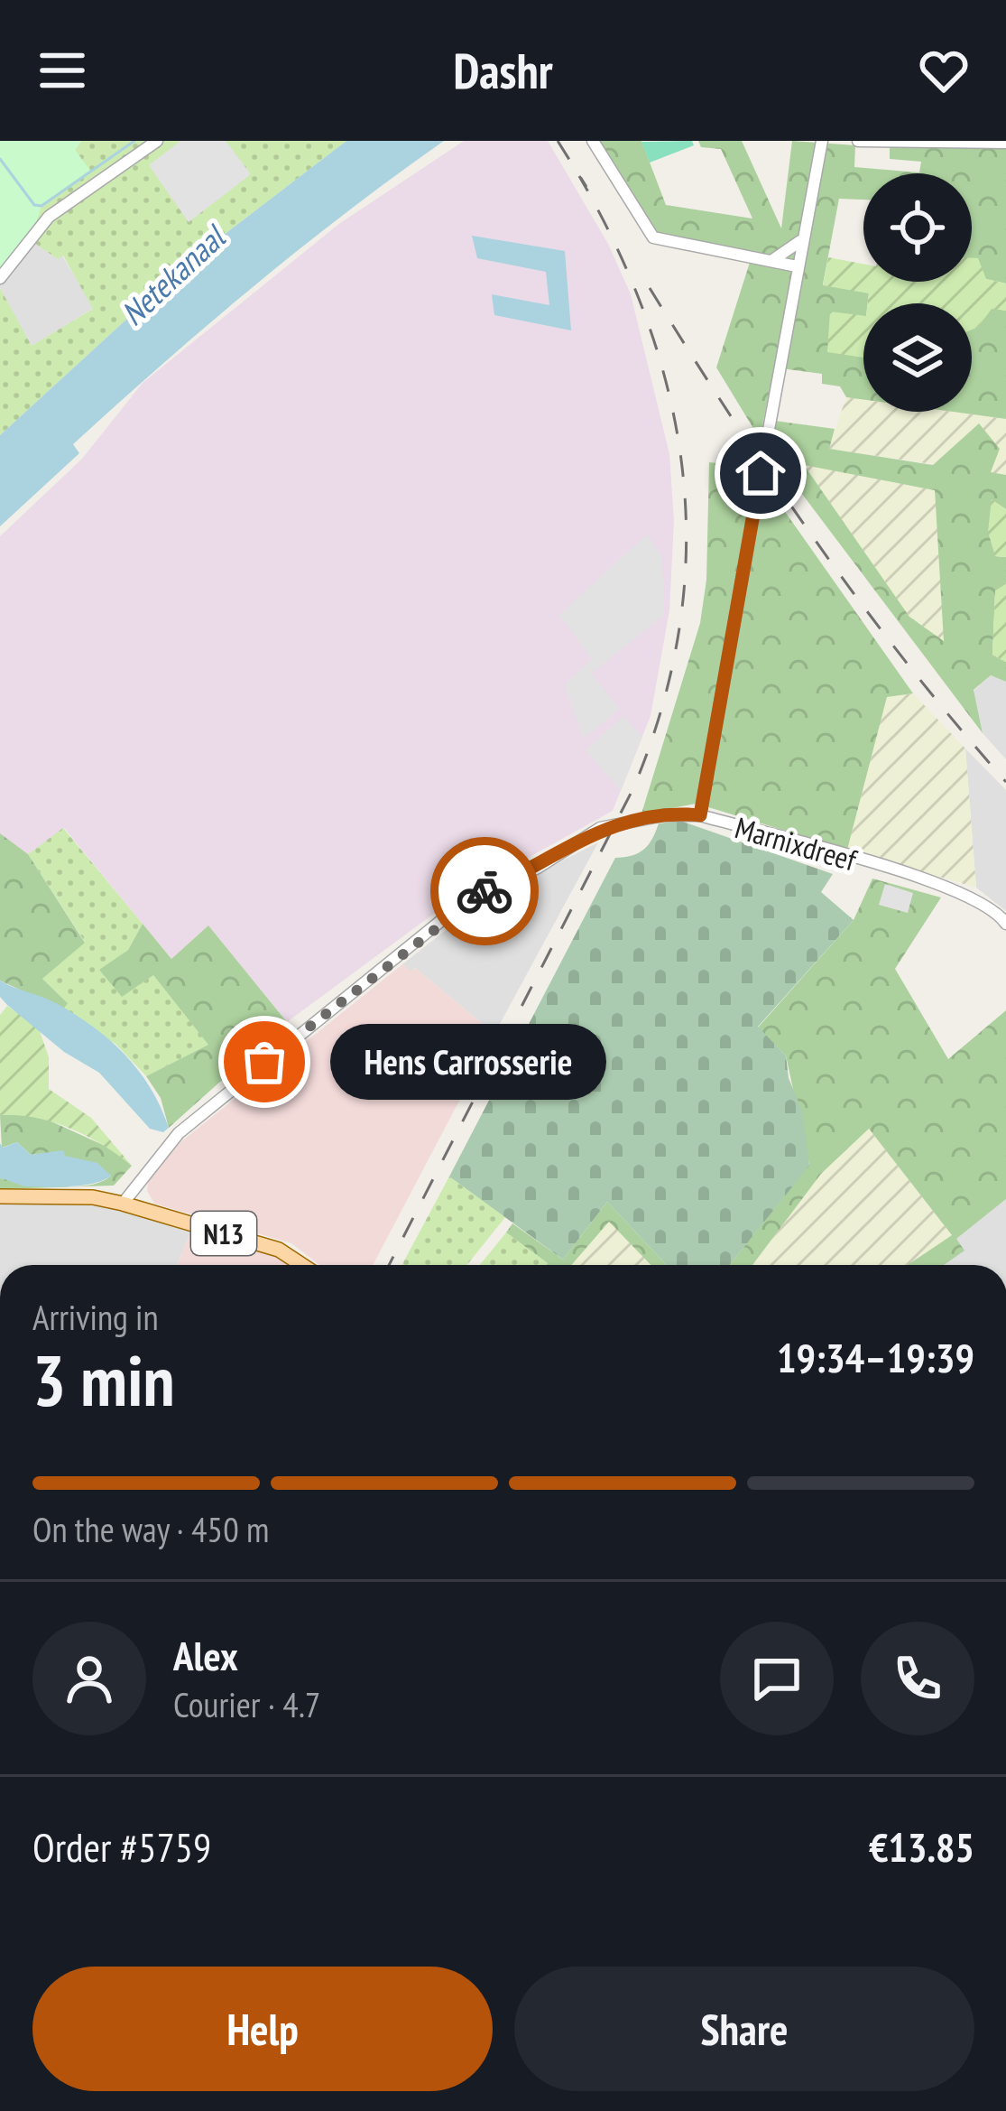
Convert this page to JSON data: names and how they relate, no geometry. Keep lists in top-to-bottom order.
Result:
{
  "streets": {
    "main road": ["N13"],
    "street": ["Marnixdreef"]
  },
  "crossings": [
    ["Marnixdreef", "N13"]
  ],
  "water": ["Netekanaal"],
  "places": ["Hens Carrosserie"],
  "page": {
    "header": "Dashr",
    "bubble": "Hens Carrosserie",
    "heading": ["3 min", "Arriving in", "19:34–19:39"],
    "panel": [
      "Alex",
      "Courier · 4.7",
      "Order #5759",
      "€13.85"
    ],
    "bar": "On the way · 450 m",
    "buttons": ["Help", "Share"]
  }
}
